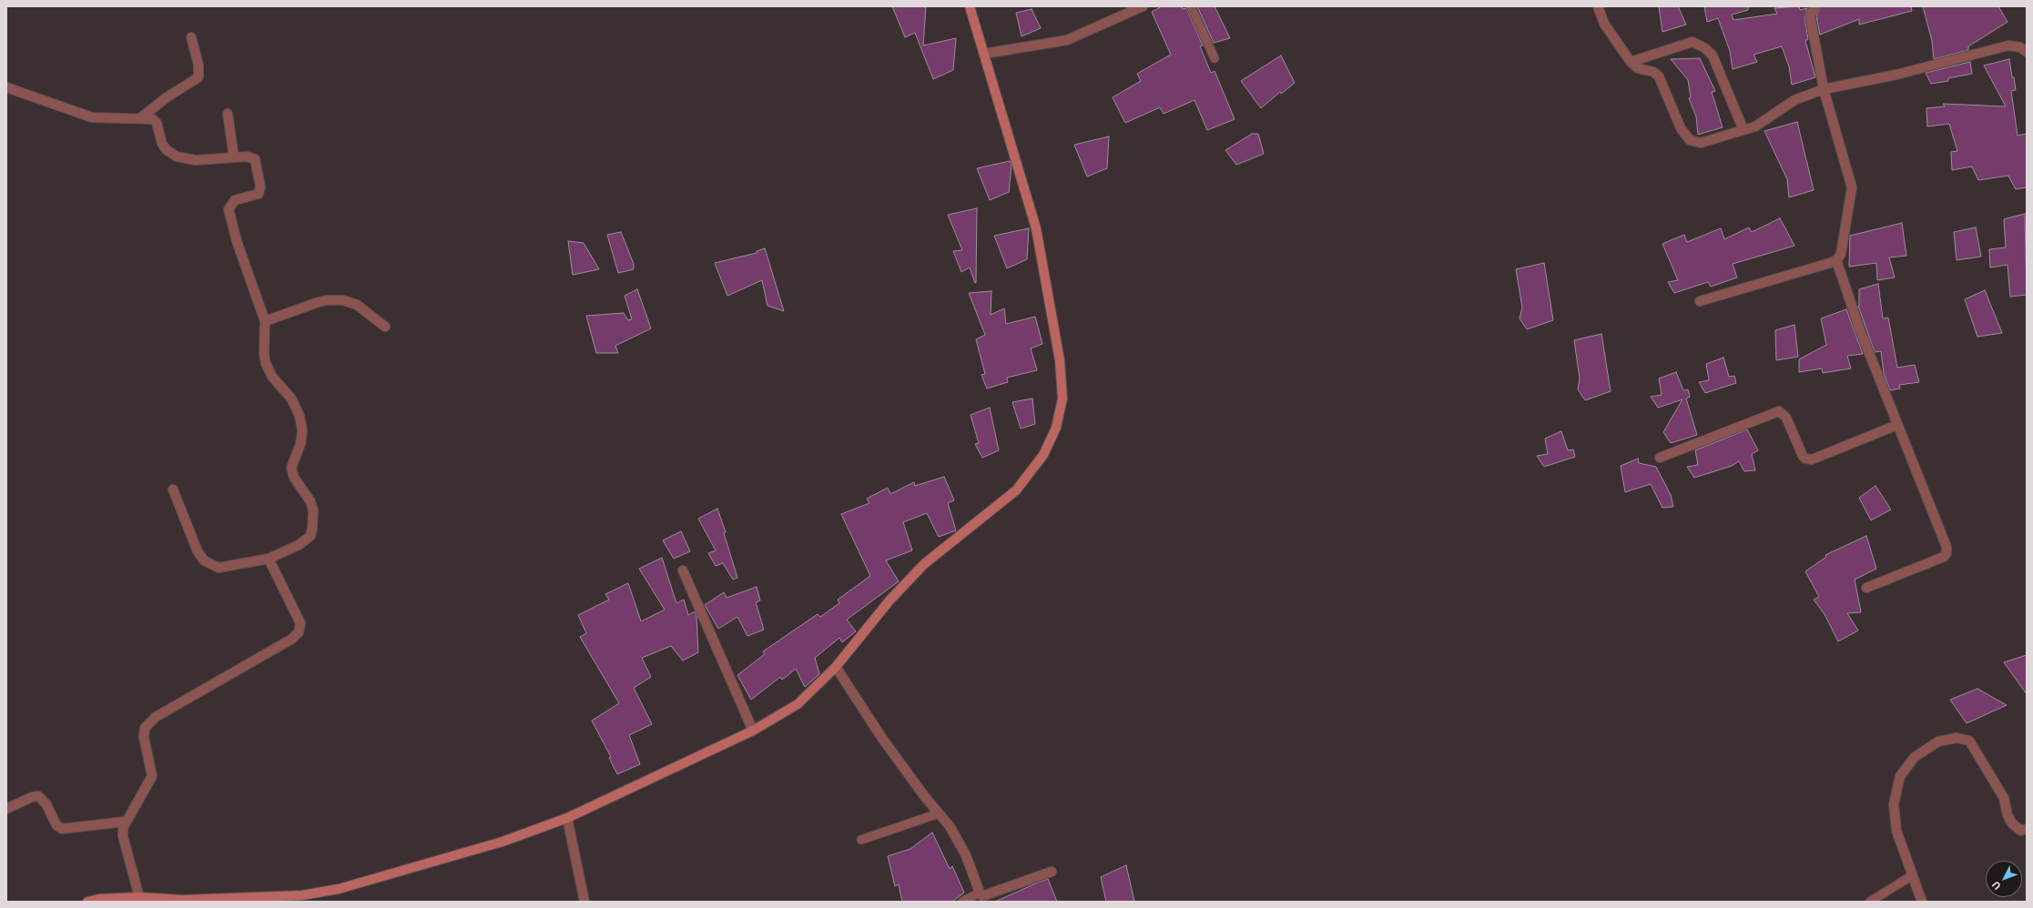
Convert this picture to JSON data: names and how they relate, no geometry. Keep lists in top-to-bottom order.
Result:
{
  "north": "bottom left"
}
